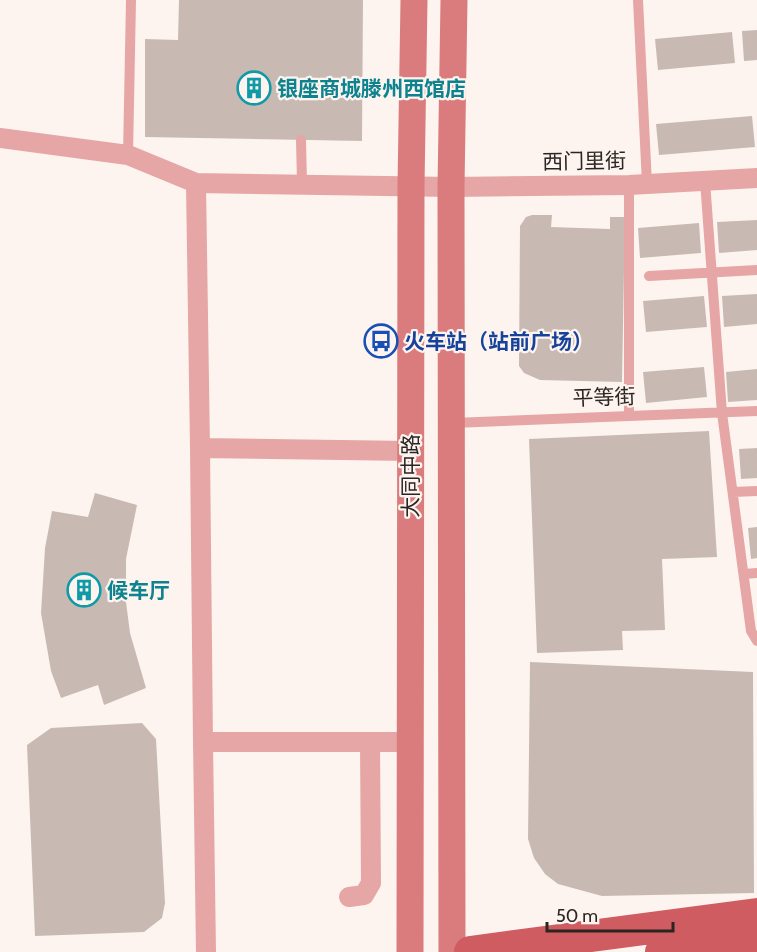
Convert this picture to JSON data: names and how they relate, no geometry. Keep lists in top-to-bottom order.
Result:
{
  "streets": {
    "main road": ["大同中路"],
    "street": ["西门里街"],
    "lane": ["平等街"]
  },
  "crossings": [
    ["西门里街", "大同中路"],
    ["平等街", "大同中路"]
  ],
  "places": {
    "building": ["银座商城滕州西馆店", "候车厅"],
    "bus stop": ["火车站（站前广场）"]
  },
  "scale_bar": "50 m"
}
